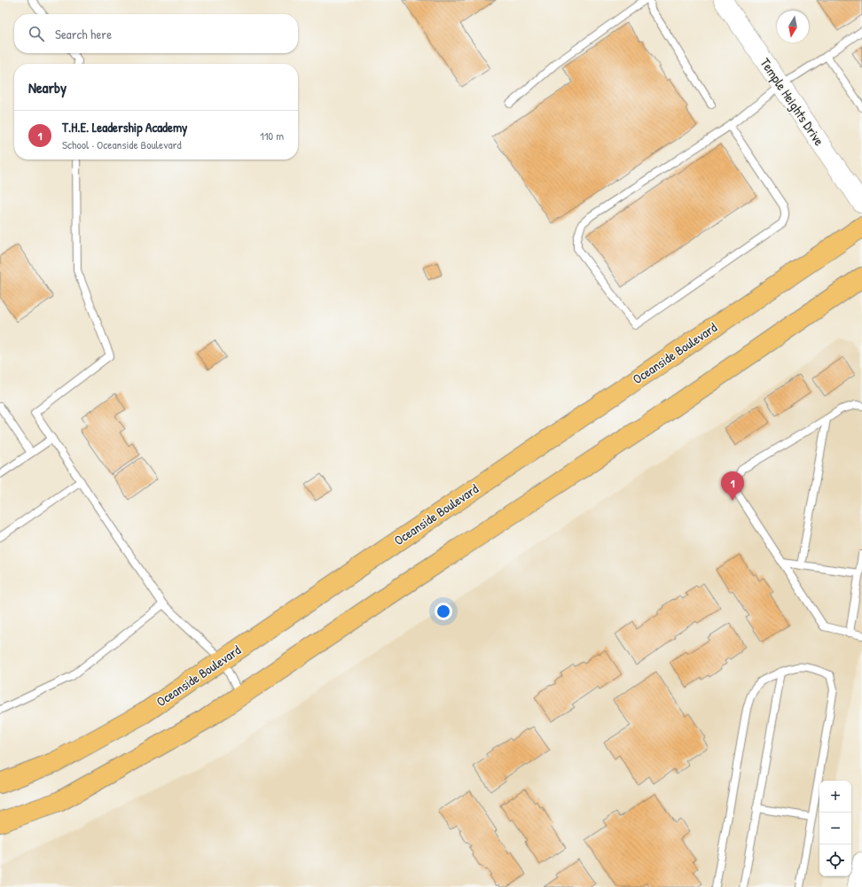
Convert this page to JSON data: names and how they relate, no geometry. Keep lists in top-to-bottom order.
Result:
{
  "streets": {
    "main road": ["Oceanside Boulevard"],
    "street": ["Temple Heights Drive"]
  },
  "north": "bottom",
  "page": {
    "search": "Search here",
    "heading": "Nearby",
    "list": [
      {
        "mark": "1",
        "name": "T.H.E. Leadership Academy",
        "note": "School · Oceanside Boulevard",
        "value": "110 m"
      }
    ],
    "pins": "1",
    "map_buttons": ["+", "−"]
  }
}
